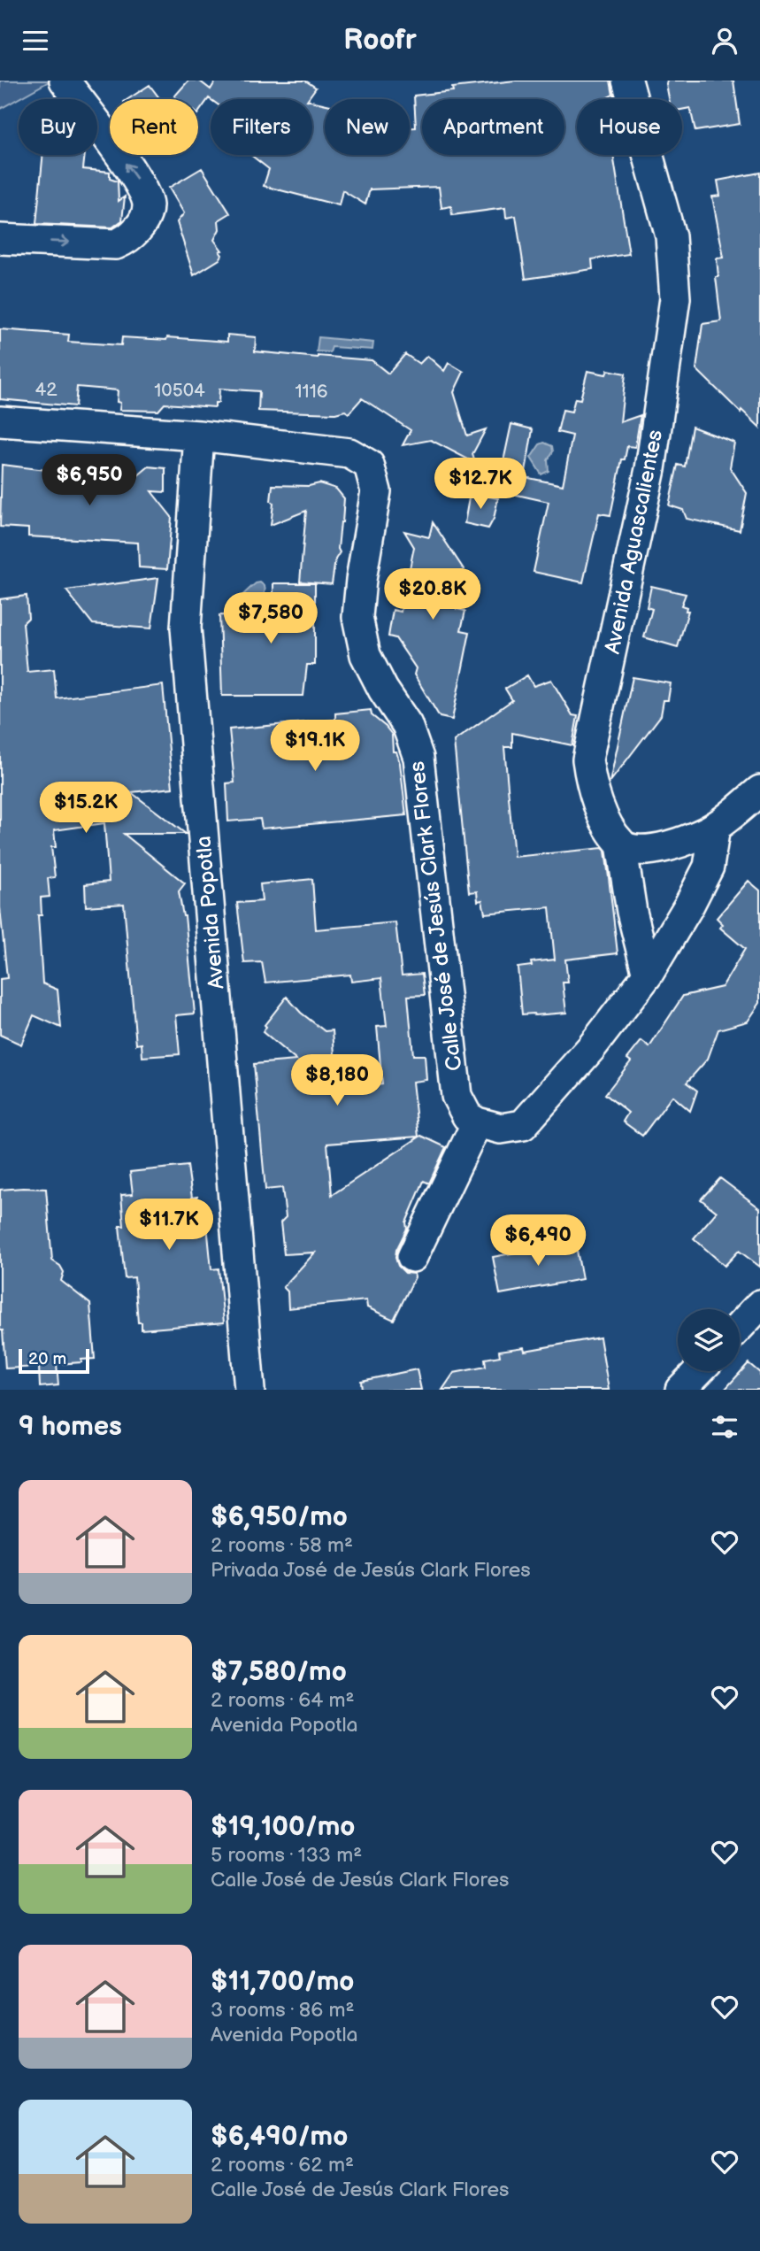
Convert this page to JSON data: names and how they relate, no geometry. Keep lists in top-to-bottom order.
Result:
{
  "streets": {
    "street": ["Avenida Aguascalientes", "Avenida Popotla", "Calle José de Jesús Clark Flores"]
  },
  "crossings": [
    ["Avenida Popotla", "Calle José de Jesús Clark Flores"]
  ],
  "house_numbers": ["42", "10504", "1116"],
  "scale_bar": "20 m",
  "page": {
    "header": "Roofr",
    "chip": [
      "Buy",
      "Rent",
      "Filters",
      "New",
      "Apartment",
      "House"
    ],
    "price": [
      "$6,950",
      "$12.7K",
      "$20.8K",
      "$7,580",
      "$19.1K",
      "$15.2K",
      "$8,180",
      "$11.7K",
      "$6,490"
    ],
    "scale": "20 m",
    "heading": "9 homes",
    "list": [
      {
        "name": "$6,950/mo",
        "note": "2 rooms · 58 m² · Privada José de Jesús Clark Flores"
      },
      {
        "name": "$7,580/mo",
        "note": "2 rooms · 64 m² · Avenida Popotla"
      },
      {
        "name": "$19,100/mo",
        "note": "5 rooms · 133 m² · Calle José de Jesús Clark Flores"
      },
      {
        "name": "$11,700/mo",
        "note": "3 rooms · 86 m² · Avenida Popotla"
      },
      {
        "name": "$6,490/mo",
        "note": "2 rooms · 62 m² · Calle José de Jesús Clark Flores"
      }
    ]
  }
}
